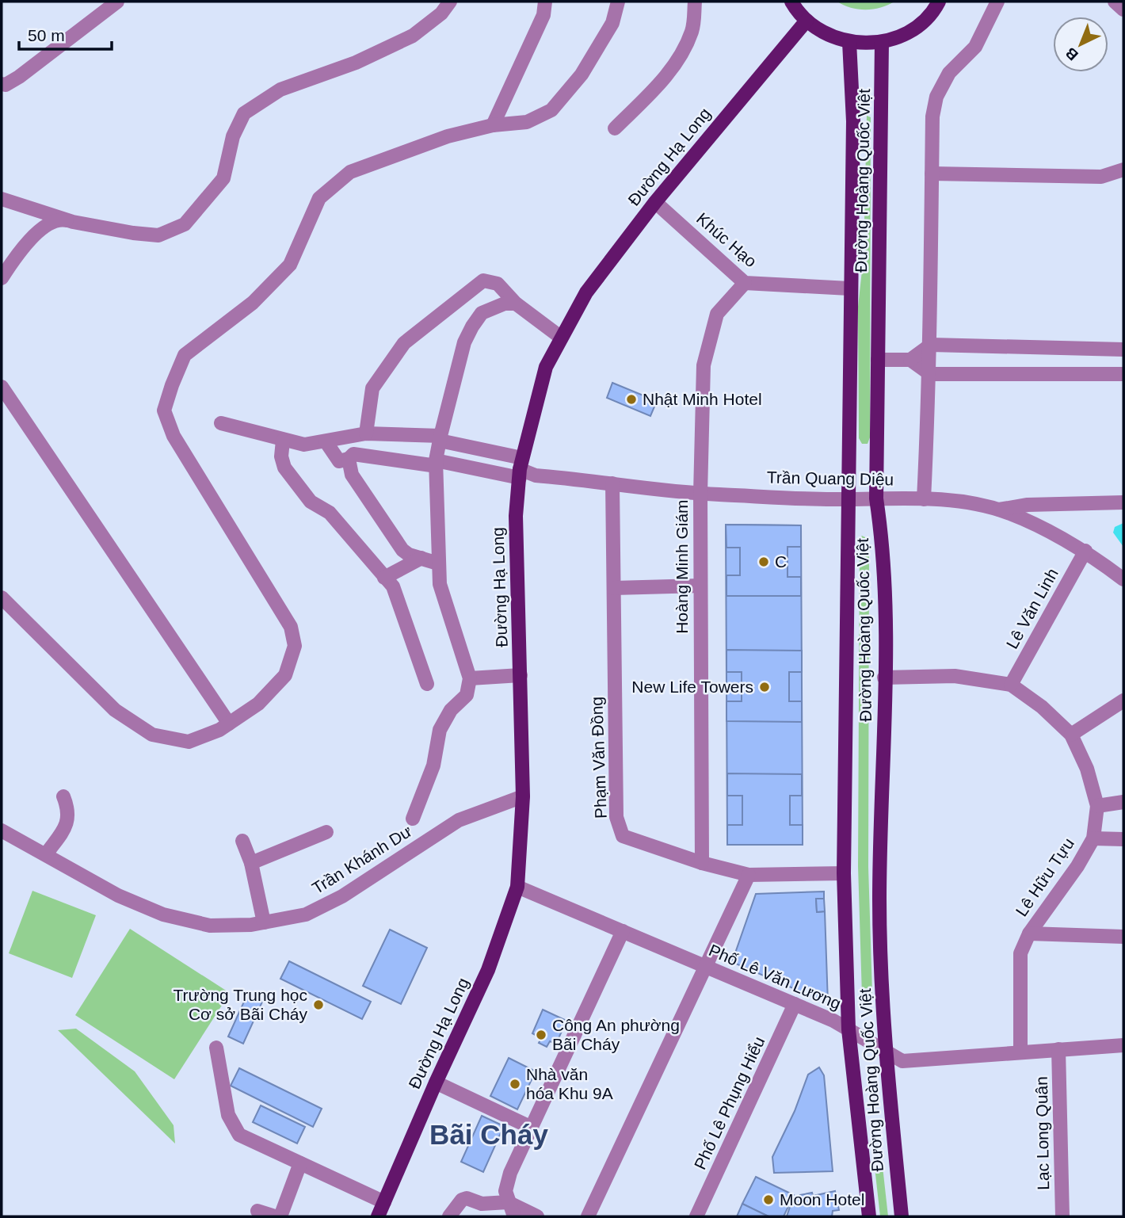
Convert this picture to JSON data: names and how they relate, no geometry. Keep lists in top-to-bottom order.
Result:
{
  "streets": {
    "main road": ["Đường Hạ Long", "Đường Hoàng Quốc Việt"],
    "street": [
      "Khúc Hạo",
      "Trần Quang Diệu",
      "Hoàng Minh Giám",
      "Lê Văn Linh",
      "Phạm Văn Đồng",
      "Trần Khánh Dư",
      "Lê Hữu Tựu",
      "Phố Lê Văn Lương",
      "Phố Lê Phụng Hiểu",
      "Lạc Long Quân"
    ]
  },
  "crossings": [
    ["Đường Hạ Long", "Khúc Hạo"],
    ["Đường Hạ Long", "Trần Quang Diệu"],
    ["Đường Hạ Long", "Trần Khánh Dư"],
    ["Đường Hạ Long", "Phố Lê Văn Lương"],
    ["Đường Hoàng Quốc Việt", "Khúc Hạo"],
    ["Đường Hoàng Quốc Việt", "Trần Quang Diệu"],
    ["Đường Hoàng Quốc Việt", "Phạm Văn Đồng"],
    ["Đường Hoàng Quốc Việt", "Lê Hữu Tựu"],
    ["Đường Hoàng Quốc Việt", "Phố Lê Văn Lương"],
    ["Khúc Hạo", "Hoàng Minh Giám"],
    ["Trần Quang Diệu", "Hoàng Minh Giám"],
    ["Trần Quang Diệu", "Lê Văn Linh"],
    ["Trần Quang Diệu", "Phạm Văn Đồng"],
    ["Hoàng Minh Giám", "Phạm Văn Đồng"],
    ["Lê Văn Linh", "Lê Hữu Tựu"],
    ["Lê Hữu Tựu", "Phố Lê Văn Lương"],
    ["Phố Lê Văn Lương", "Phố Lê Phụng Hiểu"],
    ["Phố Lê Văn Lương", "Lạc Long Quân"]
  ],
  "districts": ["Bãi Cháy"],
  "places": [
    "Nhật Minh Hotel",
    "C",
    "New Life Towers",
    "Trường Trung học Cơ sở Bãi Cháy",
    "Công An phường Bãi Cháy",
    "Nhà văn hóa Khu 9A",
    "Moon Hotel"
  ],
  "scale_bar": "50 m",
  "north": "bottom left"
}
